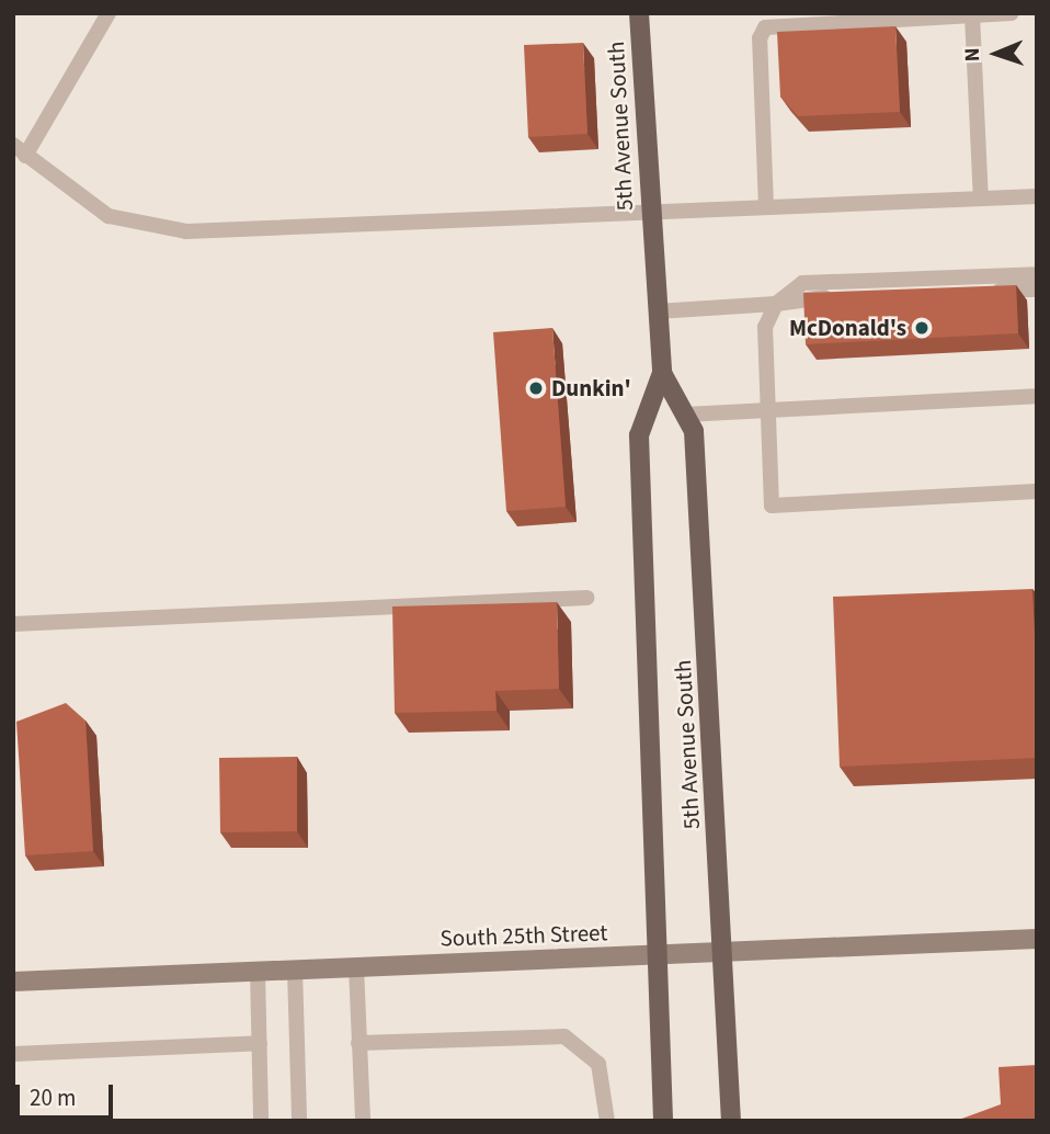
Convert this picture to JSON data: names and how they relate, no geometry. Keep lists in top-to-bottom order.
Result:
{
  "streets": {
    "main road": ["5th Avenue South"],
    "street": ["South 25th Street"]
  },
  "crossings": [
    ["5th Avenue South", "South 25th Street"]
  ],
  "places": ["McDonald's", "Dunkin'"],
  "scale_bar": "20 m",
  "north": "left"
}
